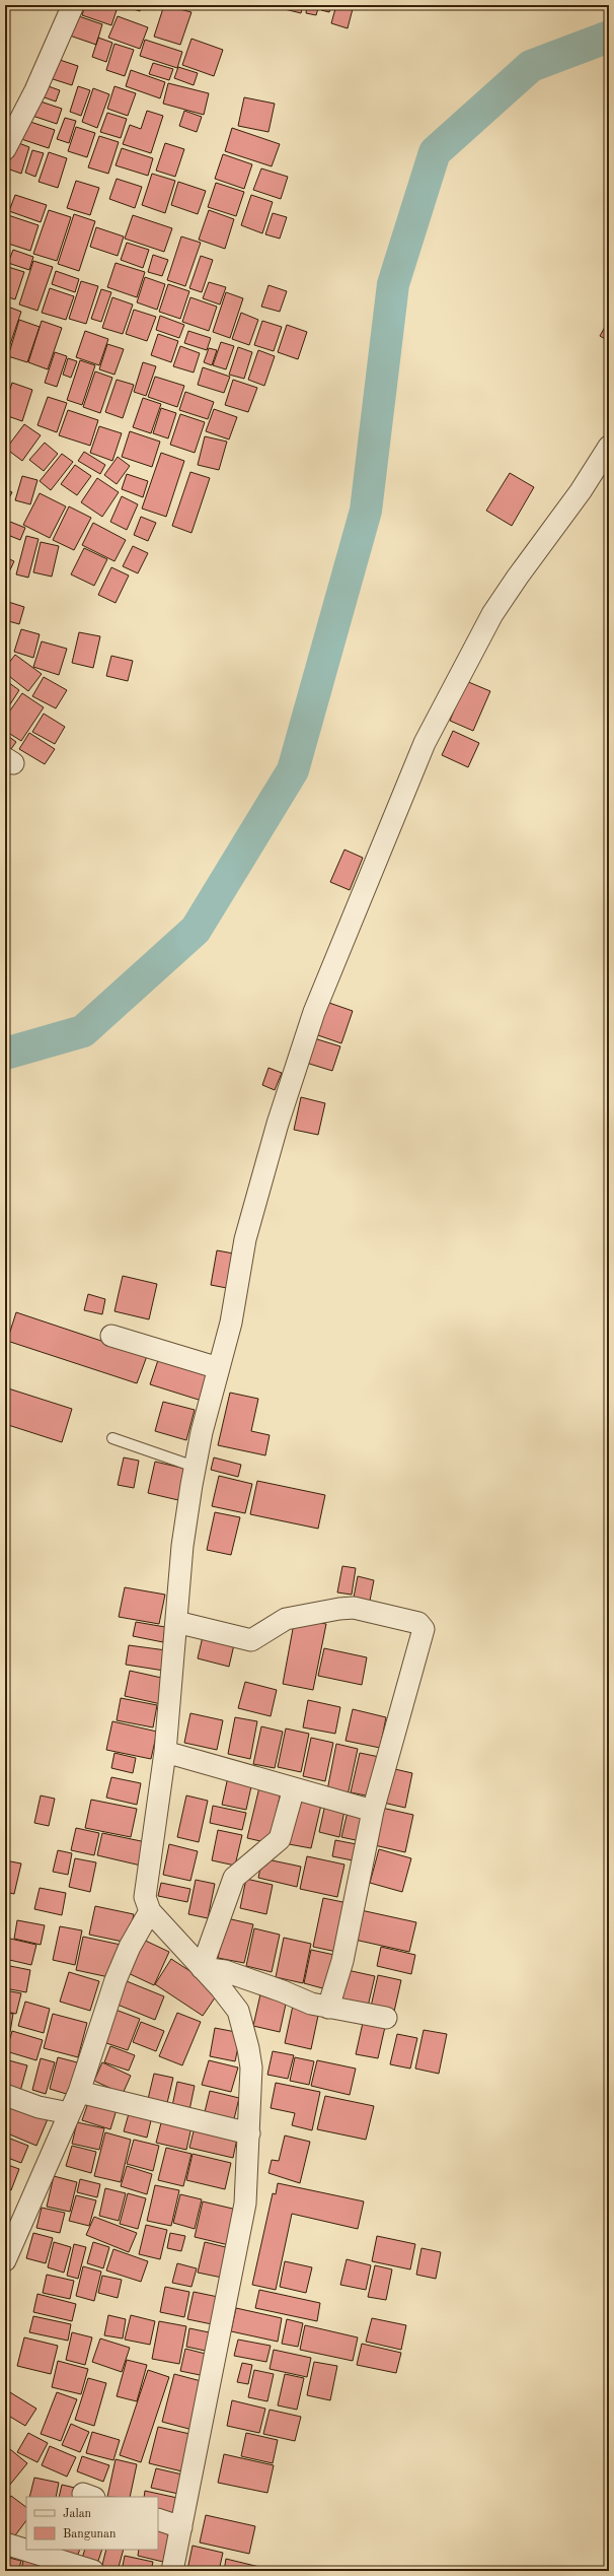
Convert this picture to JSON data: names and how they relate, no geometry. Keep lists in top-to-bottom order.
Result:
{
  "legend": ["Jalan", "Bangunan"]
}
